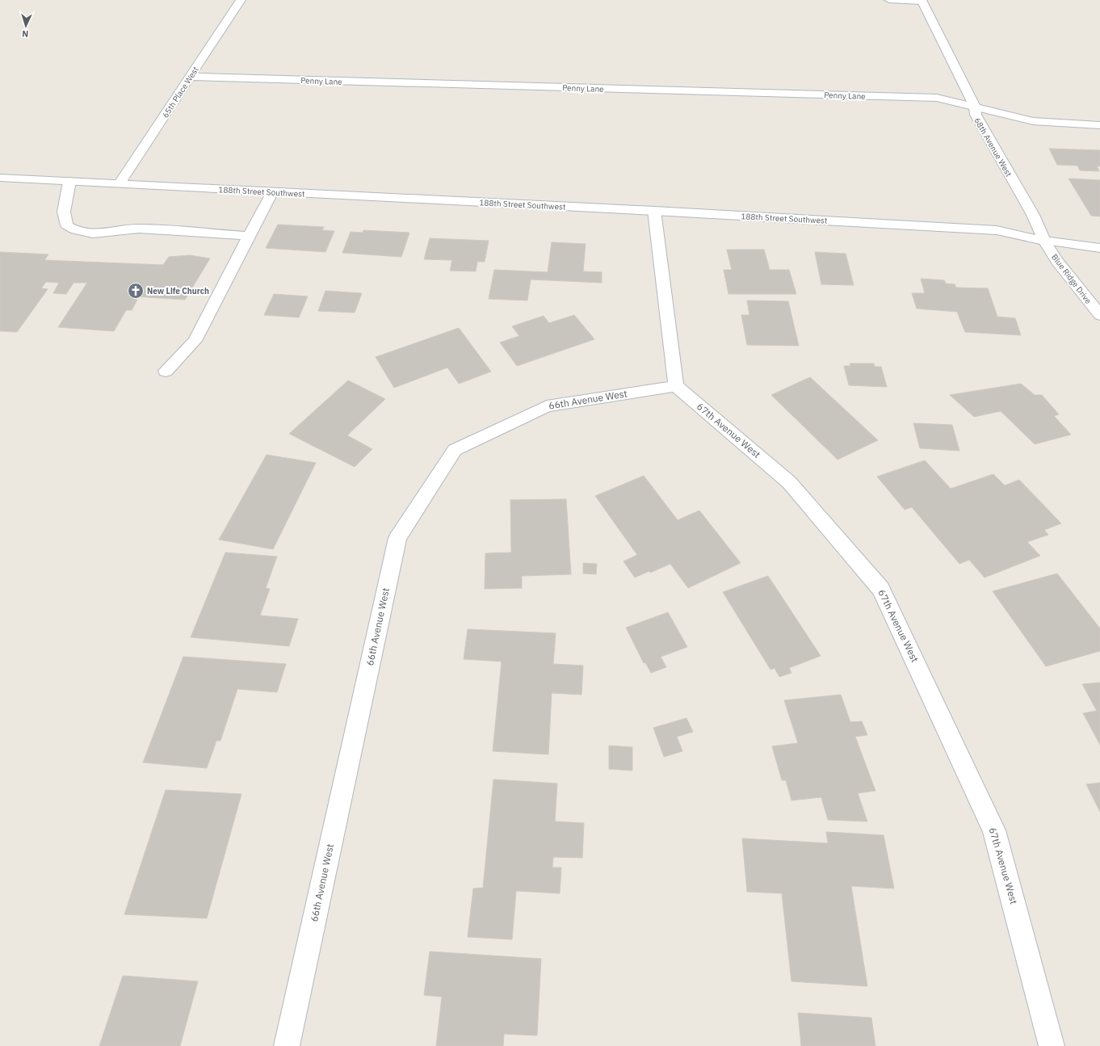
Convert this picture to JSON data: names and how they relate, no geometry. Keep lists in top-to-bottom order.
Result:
{
  "streets": {
    "street": [
      "Penny Lane",
      "65th Place West",
      "68th Avenue West",
      "188th Street Southwest",
      "Blue Ridge Drive",
      "66th Avenue West",
      "67th Avenue West"
    ]
  },
  "crossings": [
    ["Penny Lane", "65th Place West"],
    ["Penny Lane", "68th Avenue West"],
    ["65th Place West", "188th Street Southwest"],
    ["68th Avenue West", "188th Street Southwest"],
    ["68th Avenue West", "Blue Ridge Drive"],
    ["188th Street Southwest", "Blue Ridge Drive"],
    ["66th Avenue West", "67th Avenue West"]
  ],
  "places": {
    "church": ["New Life Church"]
  },
  "north": "bottom"
}
